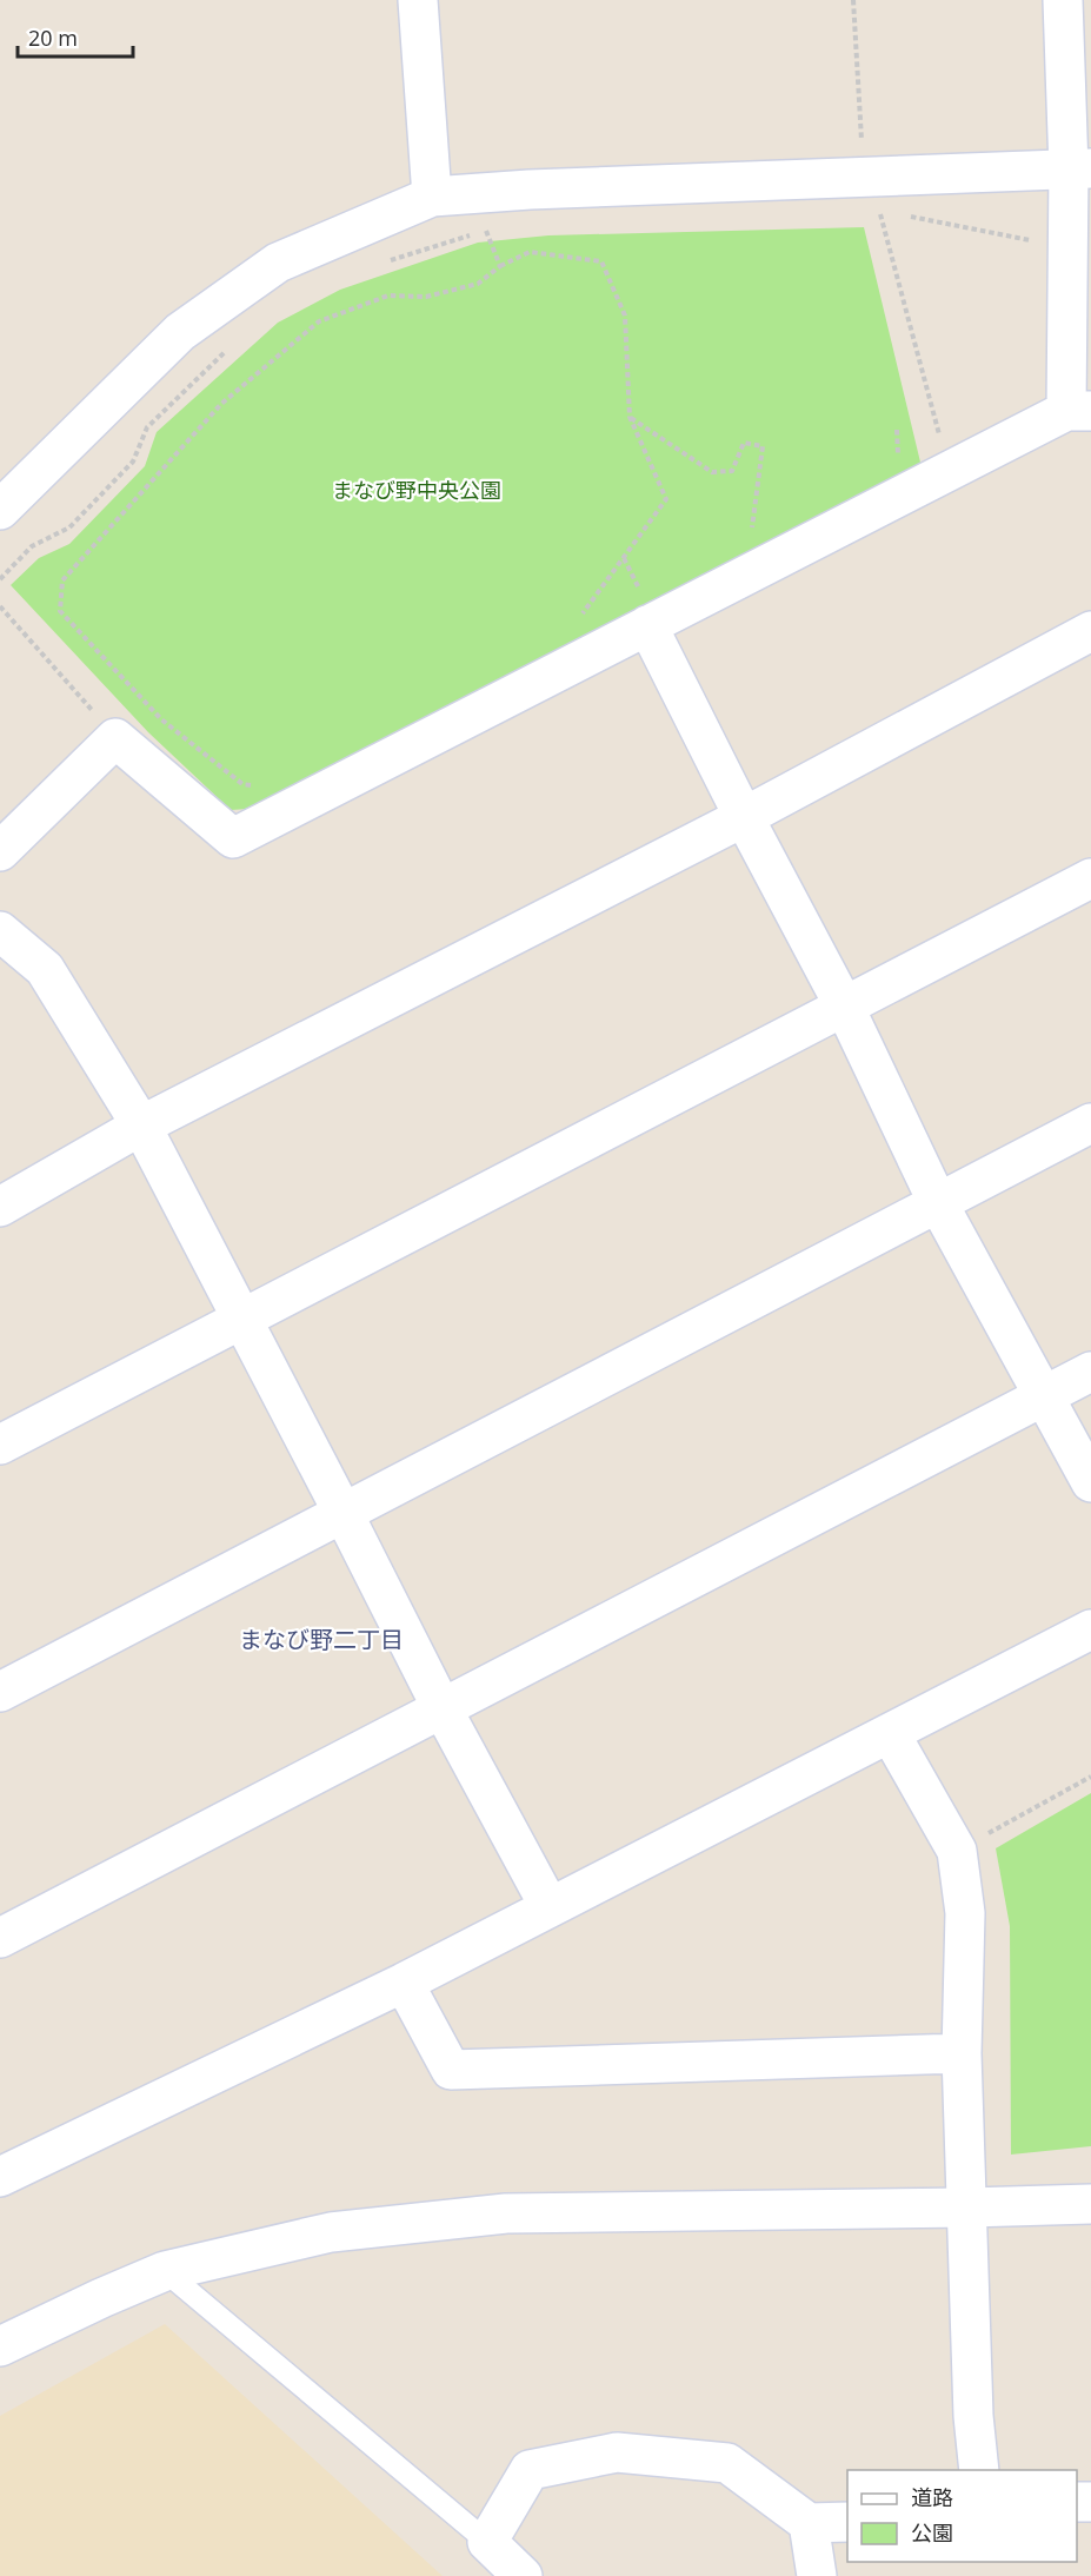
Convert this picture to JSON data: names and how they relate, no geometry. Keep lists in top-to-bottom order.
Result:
{
  "districts": ["まなび野二丁目"],
  "parks": ["まなび野中央公園"],
  "legend": ["道路", "公園"],
  "scale_bar": "20 m"
}
